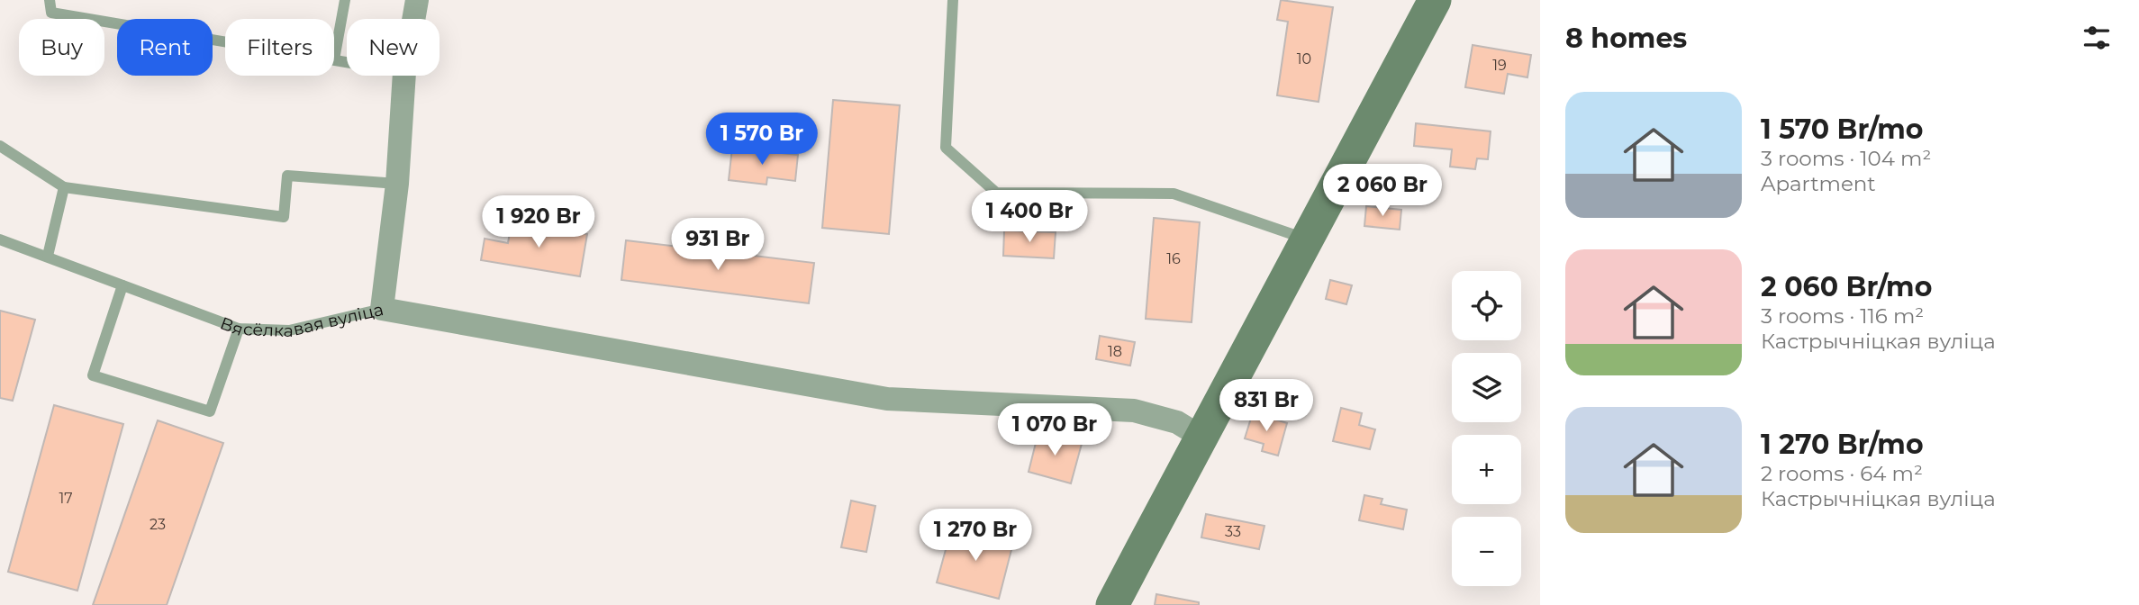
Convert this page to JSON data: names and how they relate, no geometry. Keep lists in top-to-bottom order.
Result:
{
  "streets": {
    "street": ["Вясёлкавая вуліца"]
  },
  "house_numbers": [
    "10",
    "19",
    "16",
    "18",
    "17",
    "23",
    "33"
  ],
  "page": {
    "heading": "8 homes",
    "chip": [
      "Buy",
      "Rent",
      "Filters",
      "New"
    ],
    "list": [
      {
        "name": "1 570 Br/mo",
        "note": "3 rooms · 104 m² · Apartment"
      },
      {
        "name": "2 060 Br/mo",
        "note": "3 rooms · 116 m² · Кастрычніцкая вуліца"
      },
      {
        "name": "1 270 Br/mo",
        "note": "2 rooms · 64 m² · Кастрычніцкая вуліца"
      }
    ],
    "price": [
      "1 570 Br",
      "2 060 Br",
      "1 400 Br",
      "1 920 Br",
      "931 Br",
      "831 Br",
      "1 070 Br",
      "1 270 Br"
    ],
    "map_buttons": ["+", "−"]
  }
}
